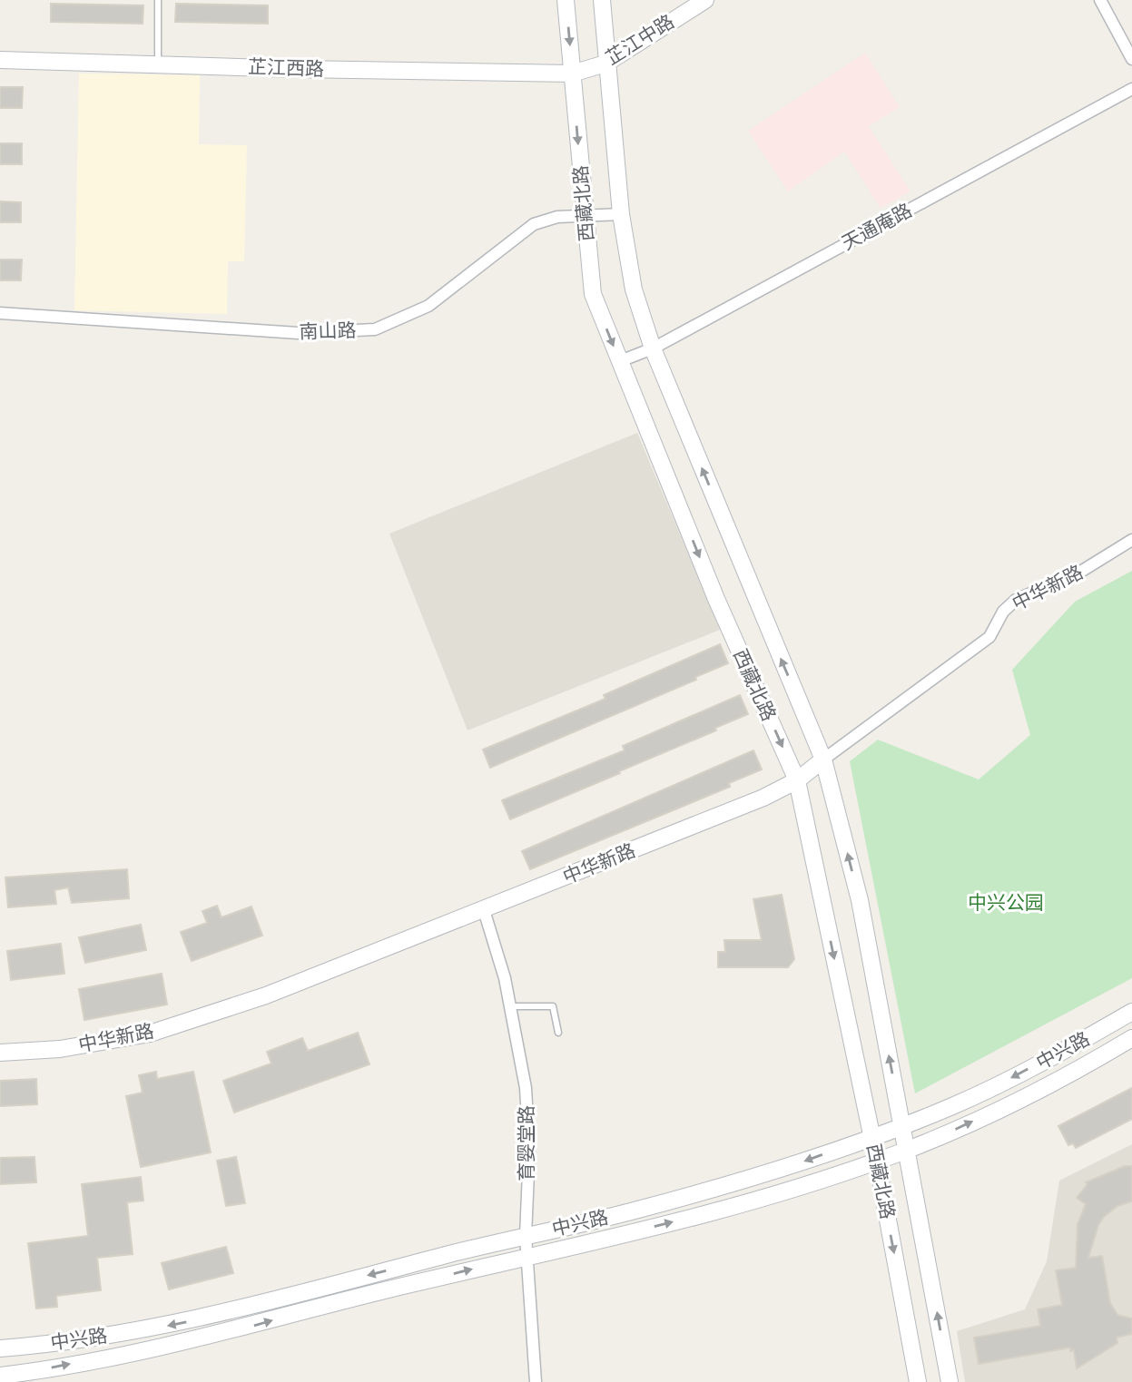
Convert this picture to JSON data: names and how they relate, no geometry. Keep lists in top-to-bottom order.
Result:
{
  "streets": {
    "main road": [
      "芷江中路",
      "芷江西路",
      "西藏北路",
      "中华新路",
      "中兴路"
    ],
    "street": ["天通庵路", "南山路", "育婴堂路"]
  },
  "crossings": [
    ["芷江中路", "芷江西路"],
    ["芷江中路", "西藏北路"],
    ["芷江西路", "西藏北路"],
    ["西藏北路", "天通庵路"],
    ["西藏北路", "南山路"],
    ["西藏北路", "中华新路"],
    ["西藏北路", "中兴路"],
    ["中华新路", "育婴堂路"],
    ["中兴路", "育婴堂路"]
  ],
  "parks": ["中兴公园"]
}
